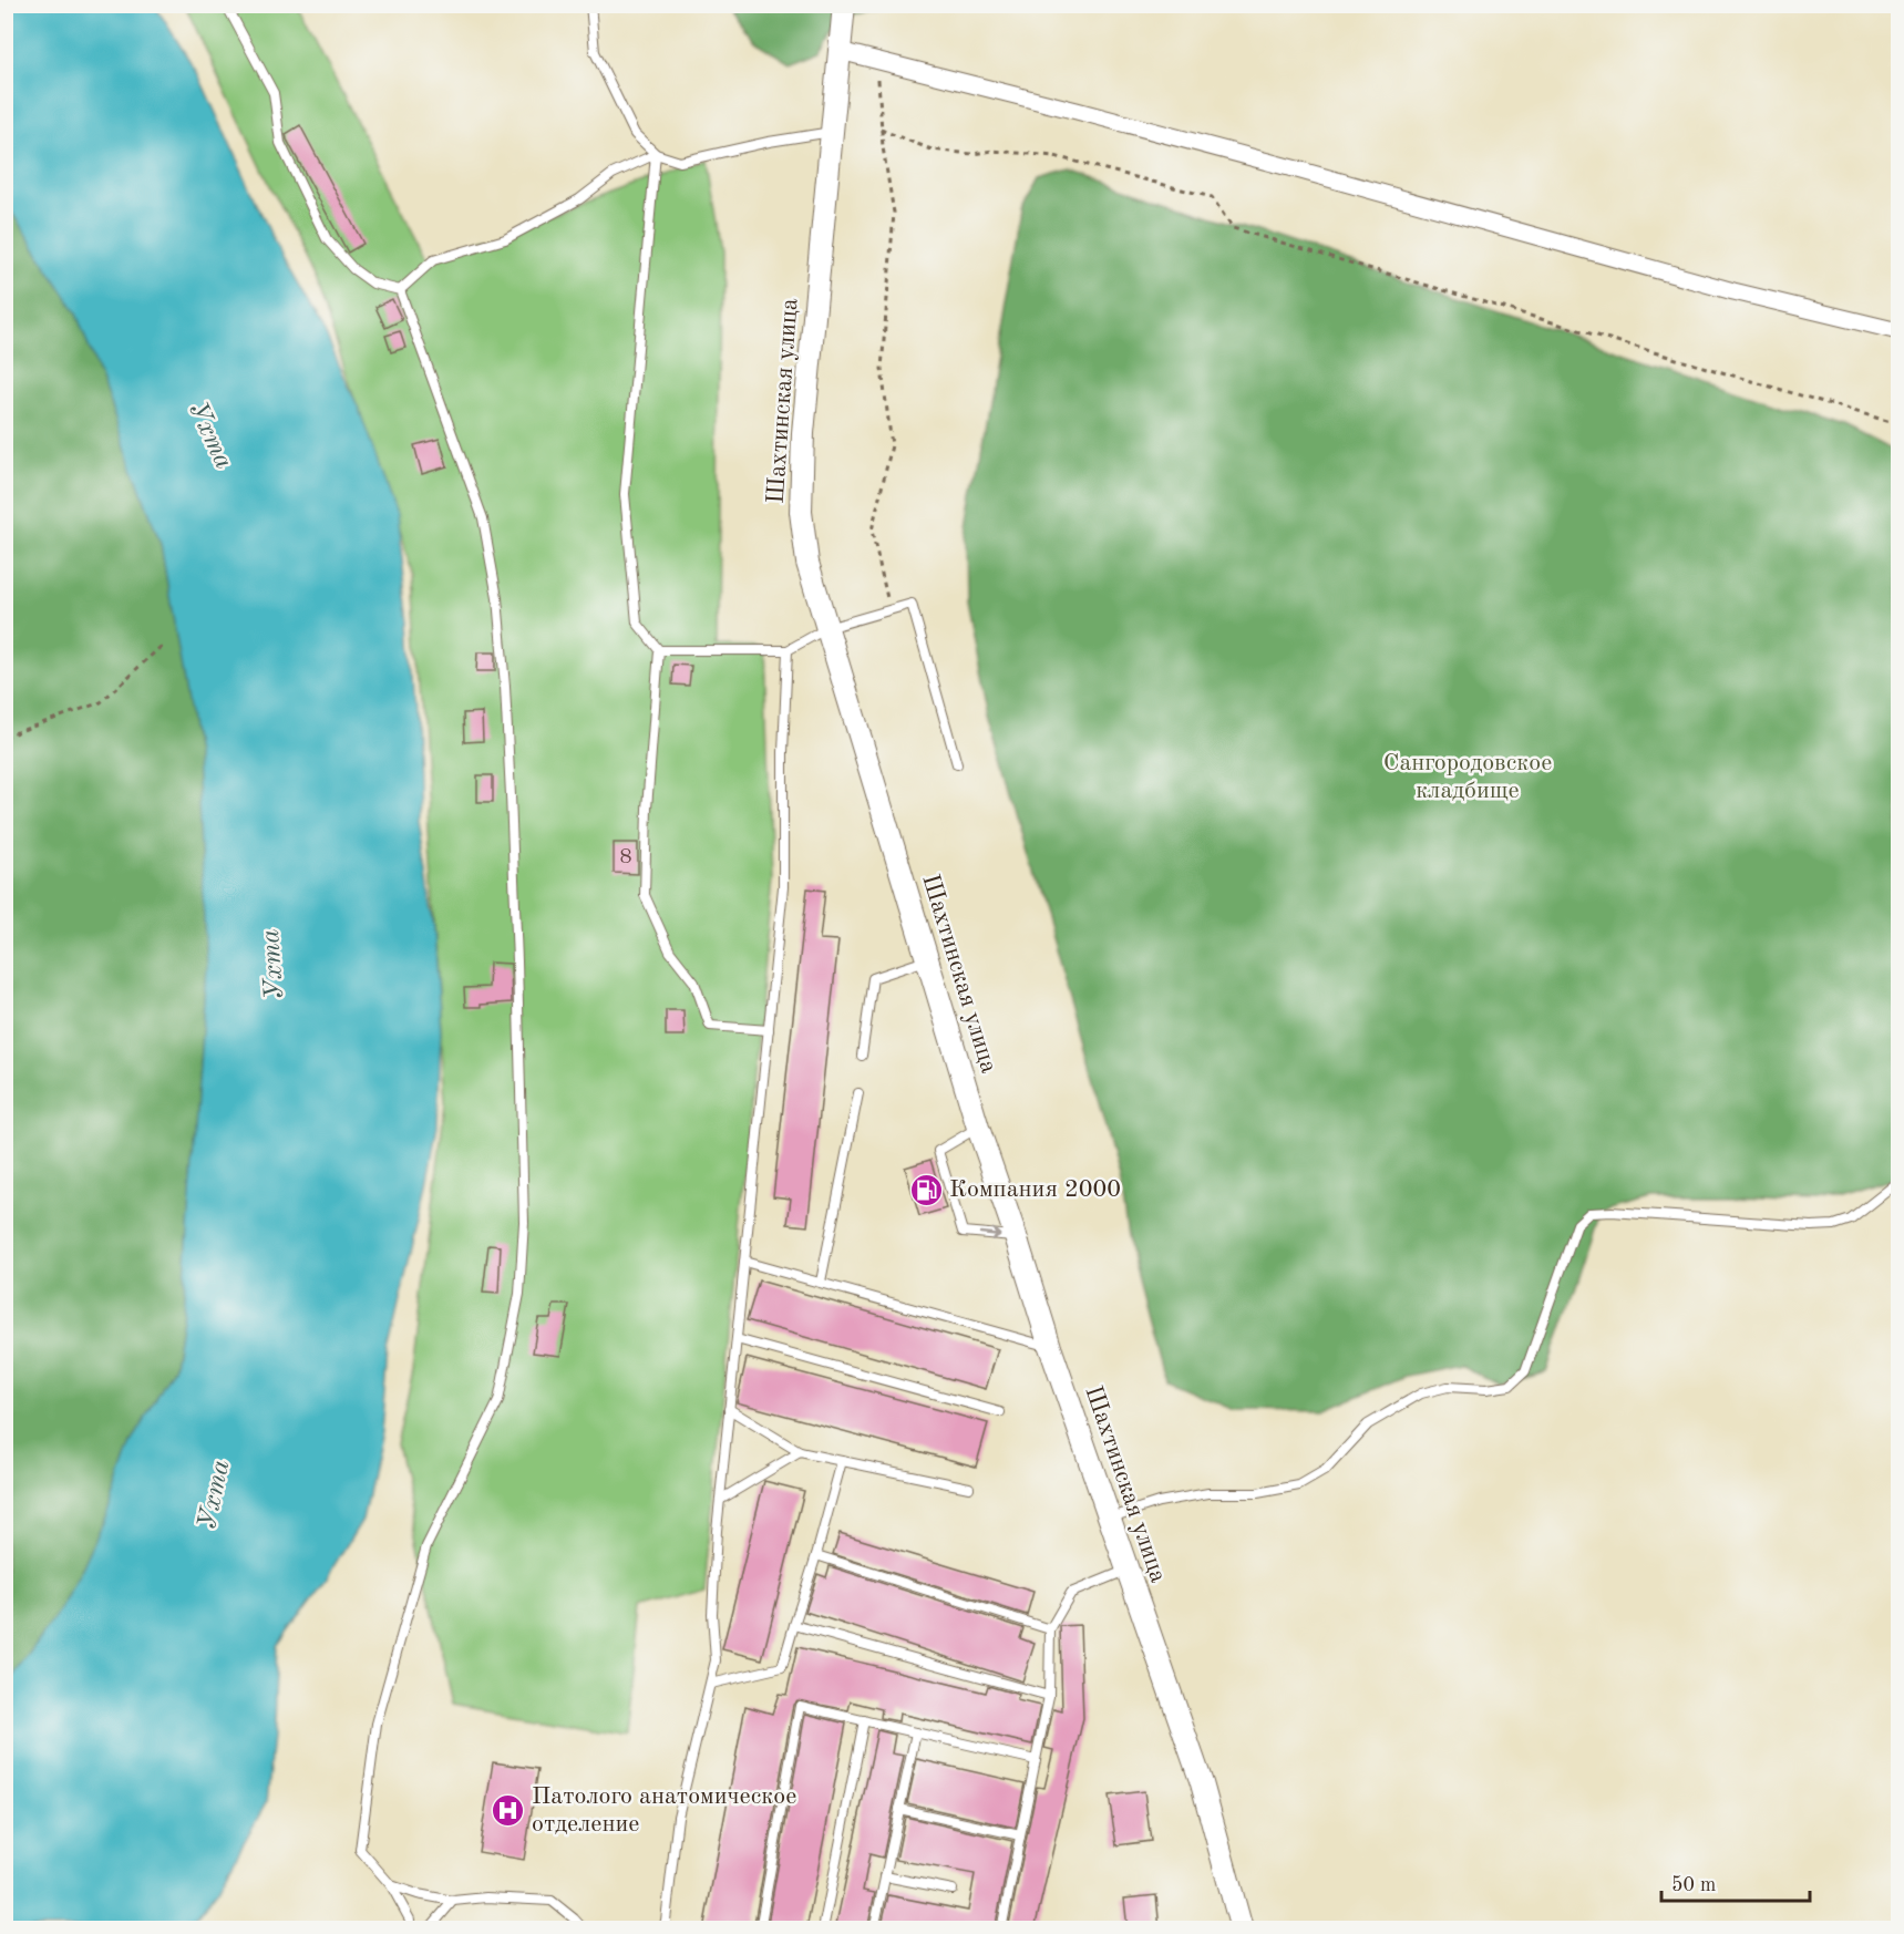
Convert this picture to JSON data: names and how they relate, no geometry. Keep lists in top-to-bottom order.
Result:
{
  "streets": {
    "street": ["Шахтинская улица"]
  },
  "water": ["Ухта"],
  "parks": ["Сангородовское кладбище"],
  "places": {
    "fuel station": ["Компания 2000"],
    "hospital": ["Патолого анатомическое отделение"]
  },
  "house_numbers": ["8"],
  "scale_bar": "50 m"
}
